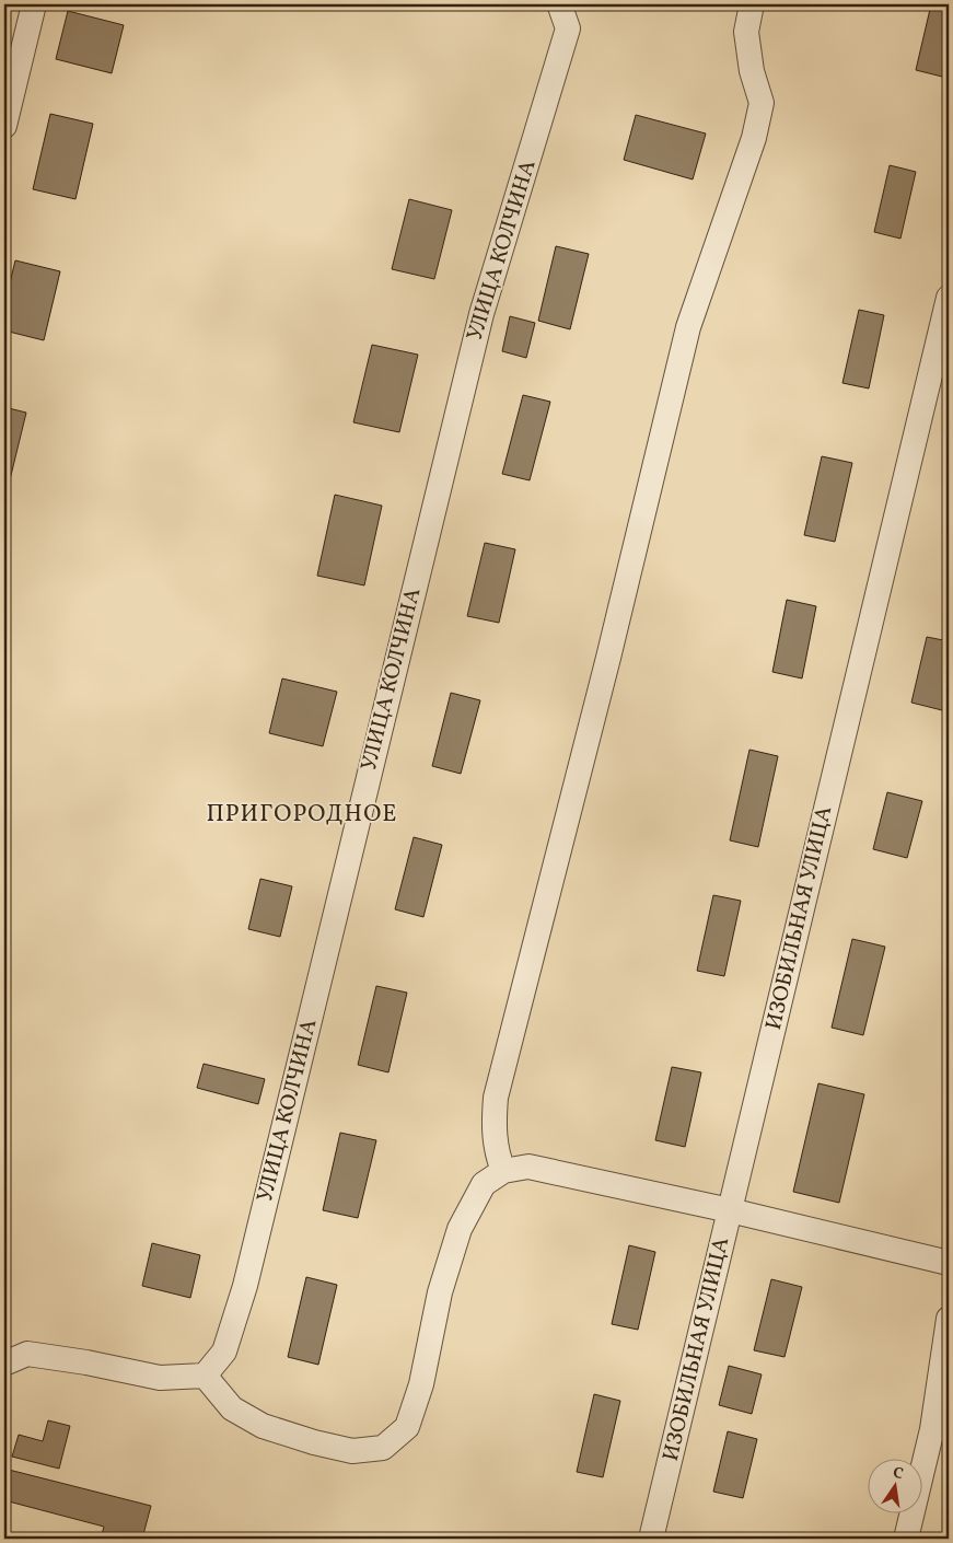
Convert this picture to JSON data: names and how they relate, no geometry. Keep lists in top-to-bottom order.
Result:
{
  "streets": {
    "street": ["УЛИЦА КОЛЧИНА", "ИЗОБИЛЬНАЯ УЛИЦА"]
  },
  "districts": ["ПРИГОРОДНОЕ"],
  "north": "top"
}
